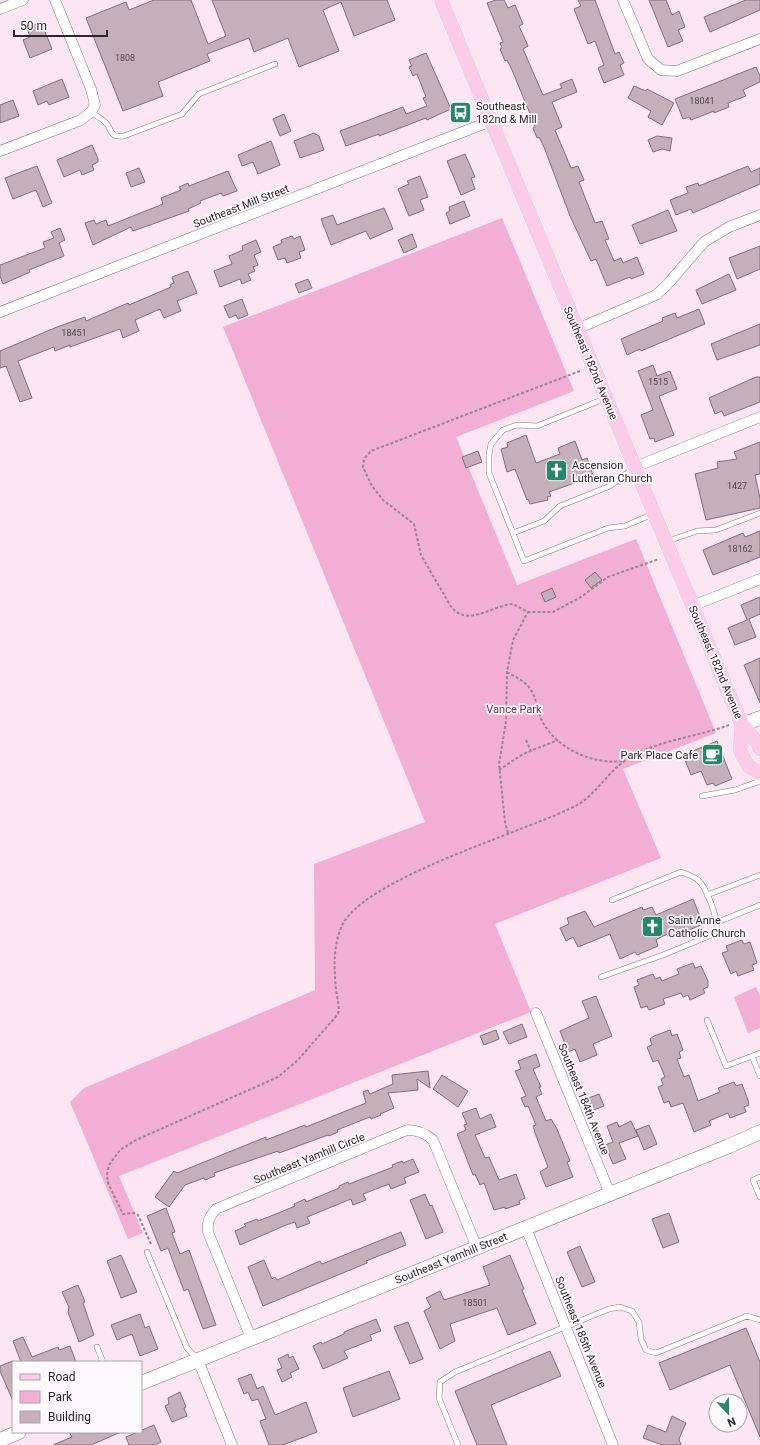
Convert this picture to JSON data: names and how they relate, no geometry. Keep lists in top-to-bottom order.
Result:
{
  "streets": {
    "main road": ["Southeast 182nd Avenue"],
    "street": [
      "Southeast Mill Street",
      "Southeast 184th Avenue",
      "Southeast Yamhill Circle",
      "Southeast Yamhill Street",
      "Southeast 185th Avenue"
    ]
  },
  "crossings": [
    ["Southeast Mill Street", "Southeast 182nd Avenue"],
    ["Southeast 184th Avenue", "Southeast Yamhill Street"],
    ["Southeast Yamhill Circle", "Southeast Yamhill Street"],
    ["Southeast Yamhill Street", "Southeast 185th Avenue"]
  ],
  "parks": ["Vance Park"],
  "places": {
    "bus stop": ["Southeast 182nd & Mill"],
    "church": ["Ascension Lutheran Church", "Saint Anne Catholic Church"],
    "cafe": ["Park Place Cafe"]
  },
  "house_numbers": [
    "1808",
    "18041",
    "18451",
    "1515",
    "1427",
    "18162",
    "18501"
  ],
  "legend": ["Road", "Park", "Building"],
  "scale_bar": "50 m",
  "north": "bottom"
}
